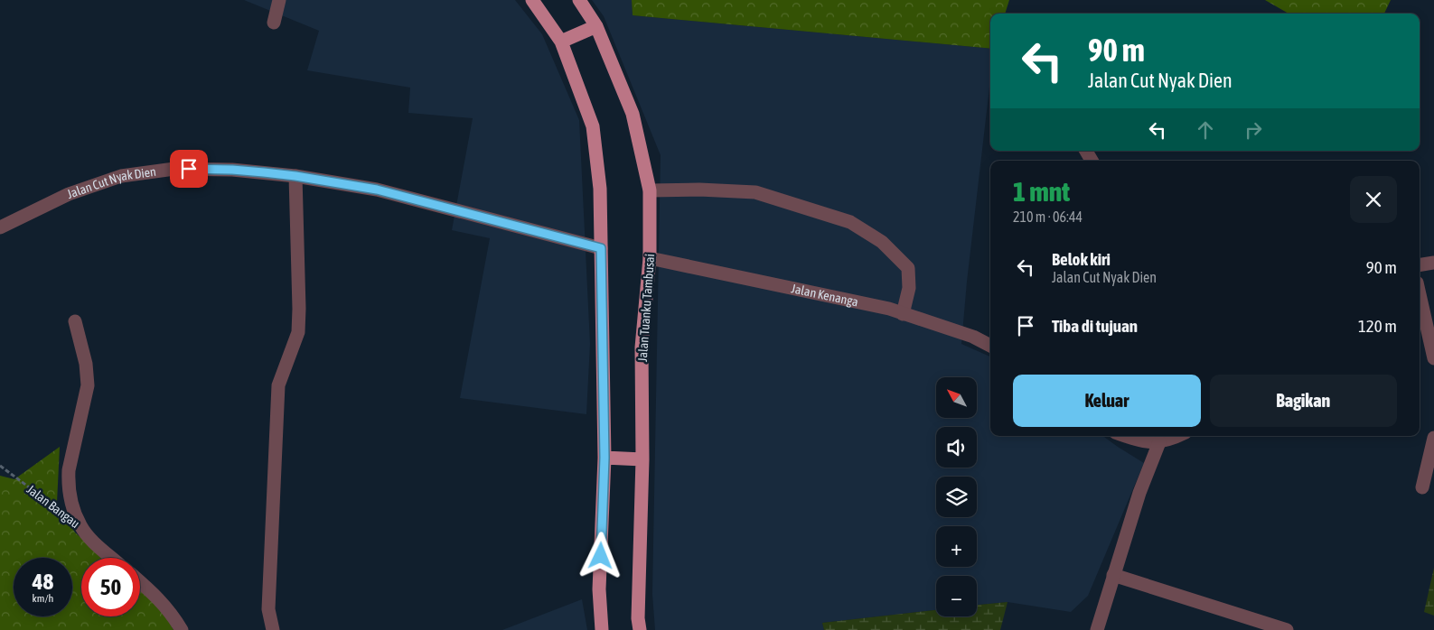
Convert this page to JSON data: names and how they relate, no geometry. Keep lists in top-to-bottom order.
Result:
{
  "streets": {
    "main road": ["Jalan Tuanku Tambusai"],
    "street": ["Jalan Cut Nyak Dien", "Jalan Kenanga", "Jalan Bangau"]
  },
  "crossings": [
    ["Jalan Kenanga", "Jalan Tuanku Tambusai"]
  ],
  "north": "top left",
  "page": {
    "turn": ["90 m", "Jalan Cut Nyak Dien"],
    "heading": ["1 mnt", "210 m · 06:44"],
    "list": [
      {
        "name": "Belok kiri",
        "note": "Jalan Cut Nyak Dien",
        "value": "90 m"
      },
      {
        "name": "Tiba di tujuan",
        "value": "120 m"
      }
    ],
    "buttons": ["Keluar", "Bagikan"],
    "map_buttons": ["+", "−"],
    "speed": "48 km/h",
    "limit": "50"
  }
}
